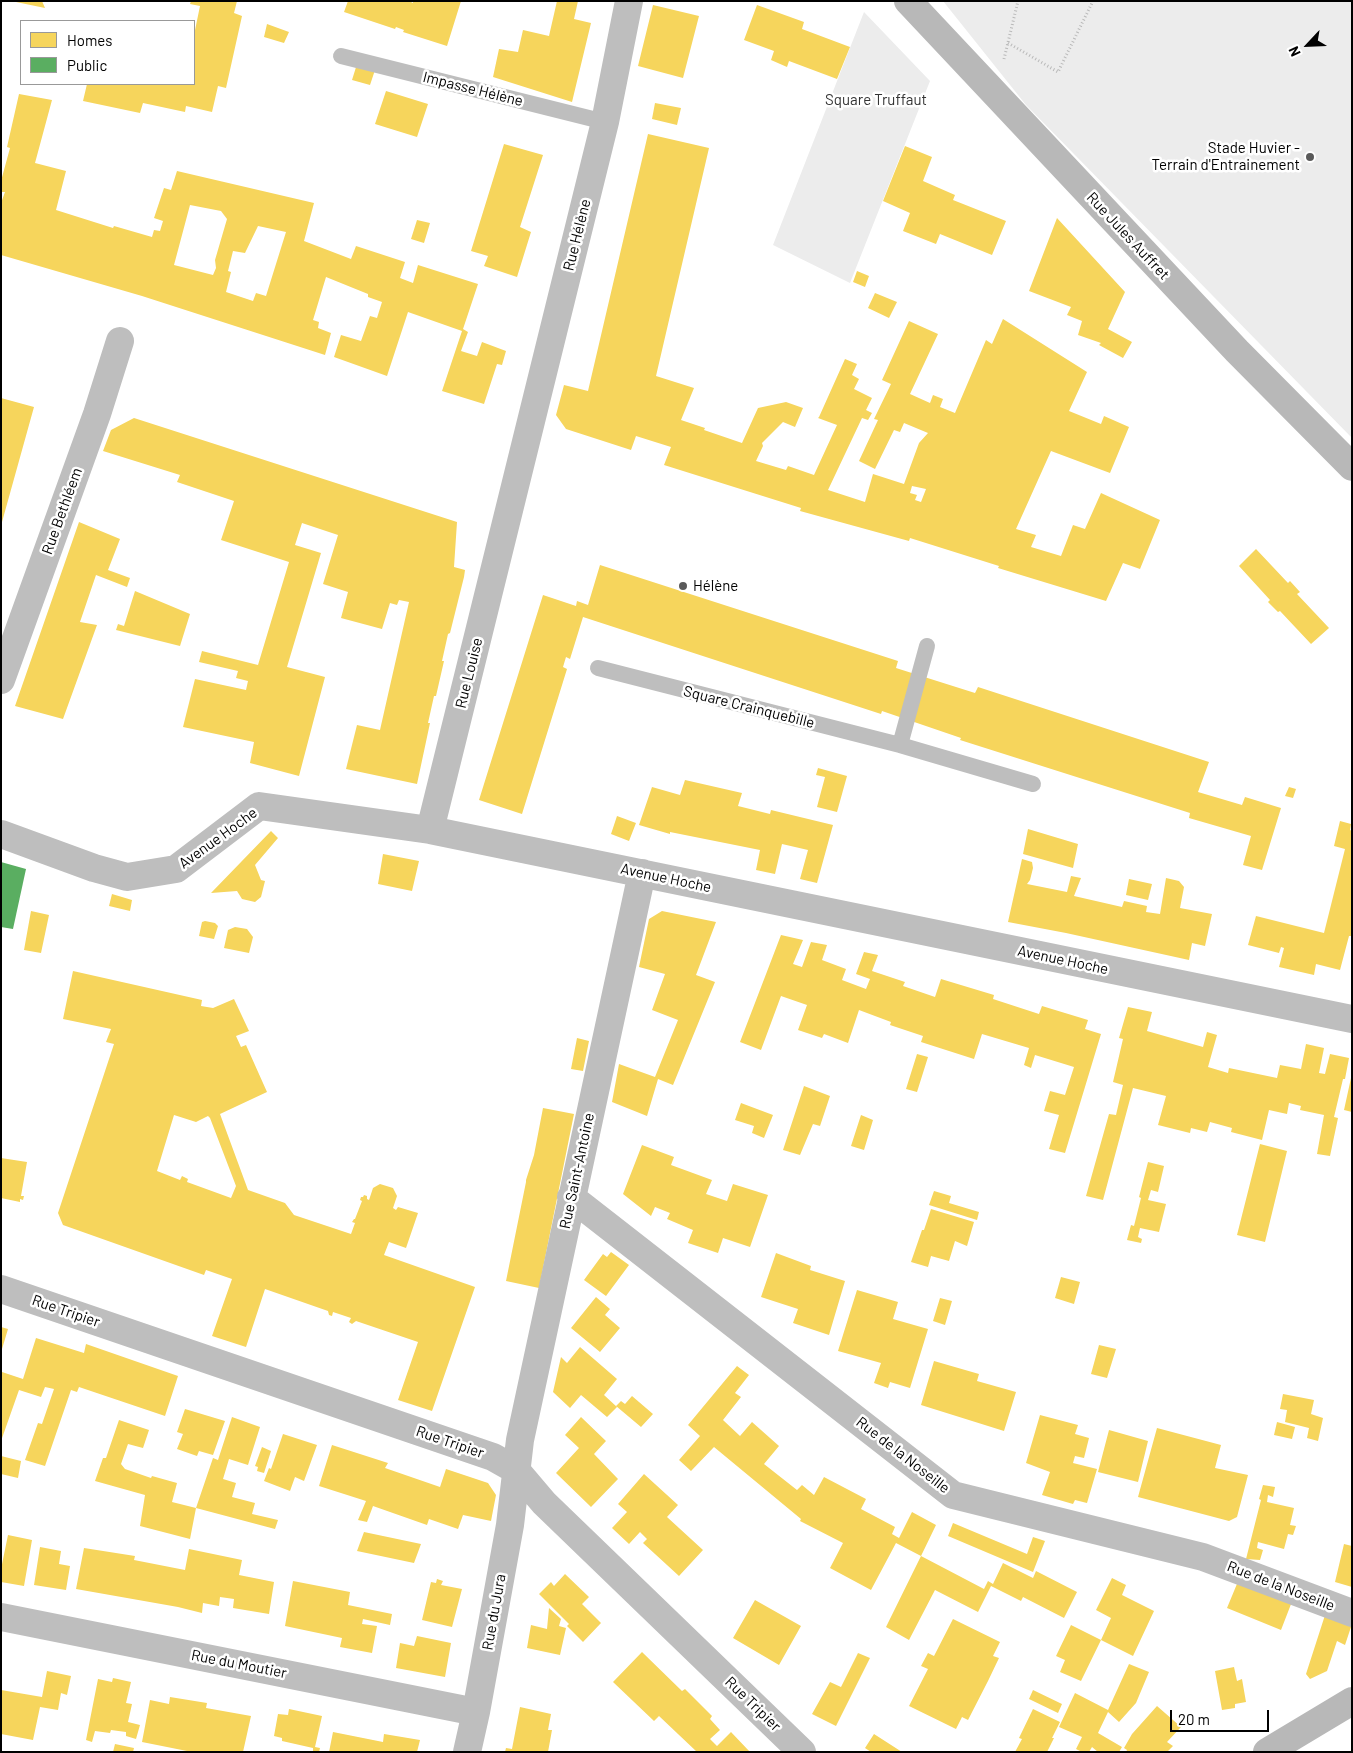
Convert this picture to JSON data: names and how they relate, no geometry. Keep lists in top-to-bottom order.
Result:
{
  "streets": {
    "street": [
      "Rue Hélène",
      "Rue Jules Auffret",
      "Rue Bethléem",
      "Rue Louise",
      "Avenue Hoche",
      "Rue Saint-Antoine",
      "Rue Tripier",
      "Rue de la Noseille",
      "Rue du Jura",
      "Rue du Moutier"
    ],
    "lane": ["Impasse Hélène", "Square Crainquebille"]
  },
  "crossings": [
    ["Impasse Hélène", "Rue Hélène"],
    ["Rue Hélène", "Rue Louise"],
    ["Rue Louise", "Avenue Hoche"],
    ["Avenue Hoche", "Rue Saint-Antoine"],
    ["Rue Saint-Antoine", "Rue Tripier"],
    ["Rue Saint-Antoine", "Rue de la Noseille"],
    ["Rue Saint-Antoine", "Rue du Jura"],
    ["Rue Tripier", "Rue du Jura"],
    ["Rue du Jura", "Rue du Moutier"]
  ],
  "parks": ["Square Truffaut"],
  "places": ["Stade Huvier - Terrain d'Entrainement", "Hélène"],
  "legend": ["Homes", "Public"],
  "scale_bar": "20 m",
  "north": "bottom left"
}
